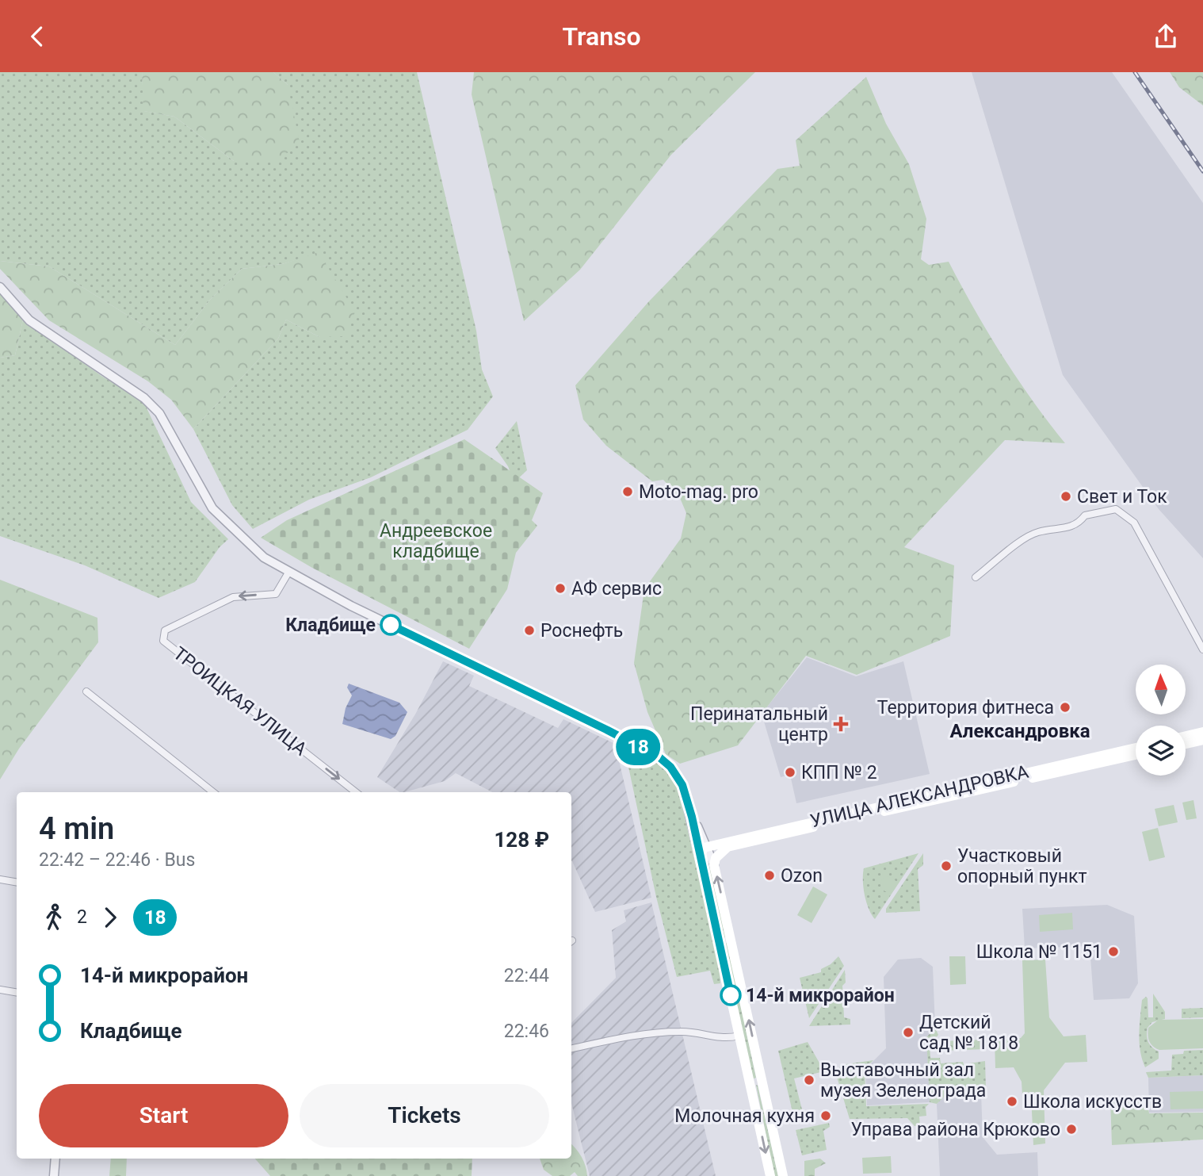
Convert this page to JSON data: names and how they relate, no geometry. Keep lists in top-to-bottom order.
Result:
{
  "streets": {
    "main road": ["УЛИЦА АЛЕКСАНДРОВКА"],
    "street": ["ТРОИЦКАЯ УЛИЦА"]
  },
  "districts": ["Александровка"],
  "parks": ["Андреевское кладбище"],
  "places": {
    "other": [
      "Moto-mag. pro",
      "Свет и Ток",
      "АФ сервис",
      "Кладбище",
      "Роснефть",
      "Территория фитнеса",
      "КПП № 2",
      "Участковый опорный пункт",
      "Ozon",
      "Школа № 1151",
      "14-й микрорайон",
      "Детский сад № 1818",
      "Выставочный зал музея Зеленограда",
      "Школа искусств",
      "Молочная кухня",
      "Управа района Крюково"
    ],
    "health": ["Перинатальный центр"]
  },
  "lines": ["bus line 18"],
  "north": "top",
  "page": {
    "header": "Transo",
    "on_map": "18",
    "heading": ["4 min", "22:42 – 22:46 · Bus", "128 ₽"],
    "legs": ["2", "18"],
    "list": [
      {
        "name": "14-й микрорайон",
        "value": "22:44"
      },
      {
        "name": "Кладбище",
        "value": "22:46"
      }
    ],
    "buttons": ["Start", "Tickets"]
  }
}
